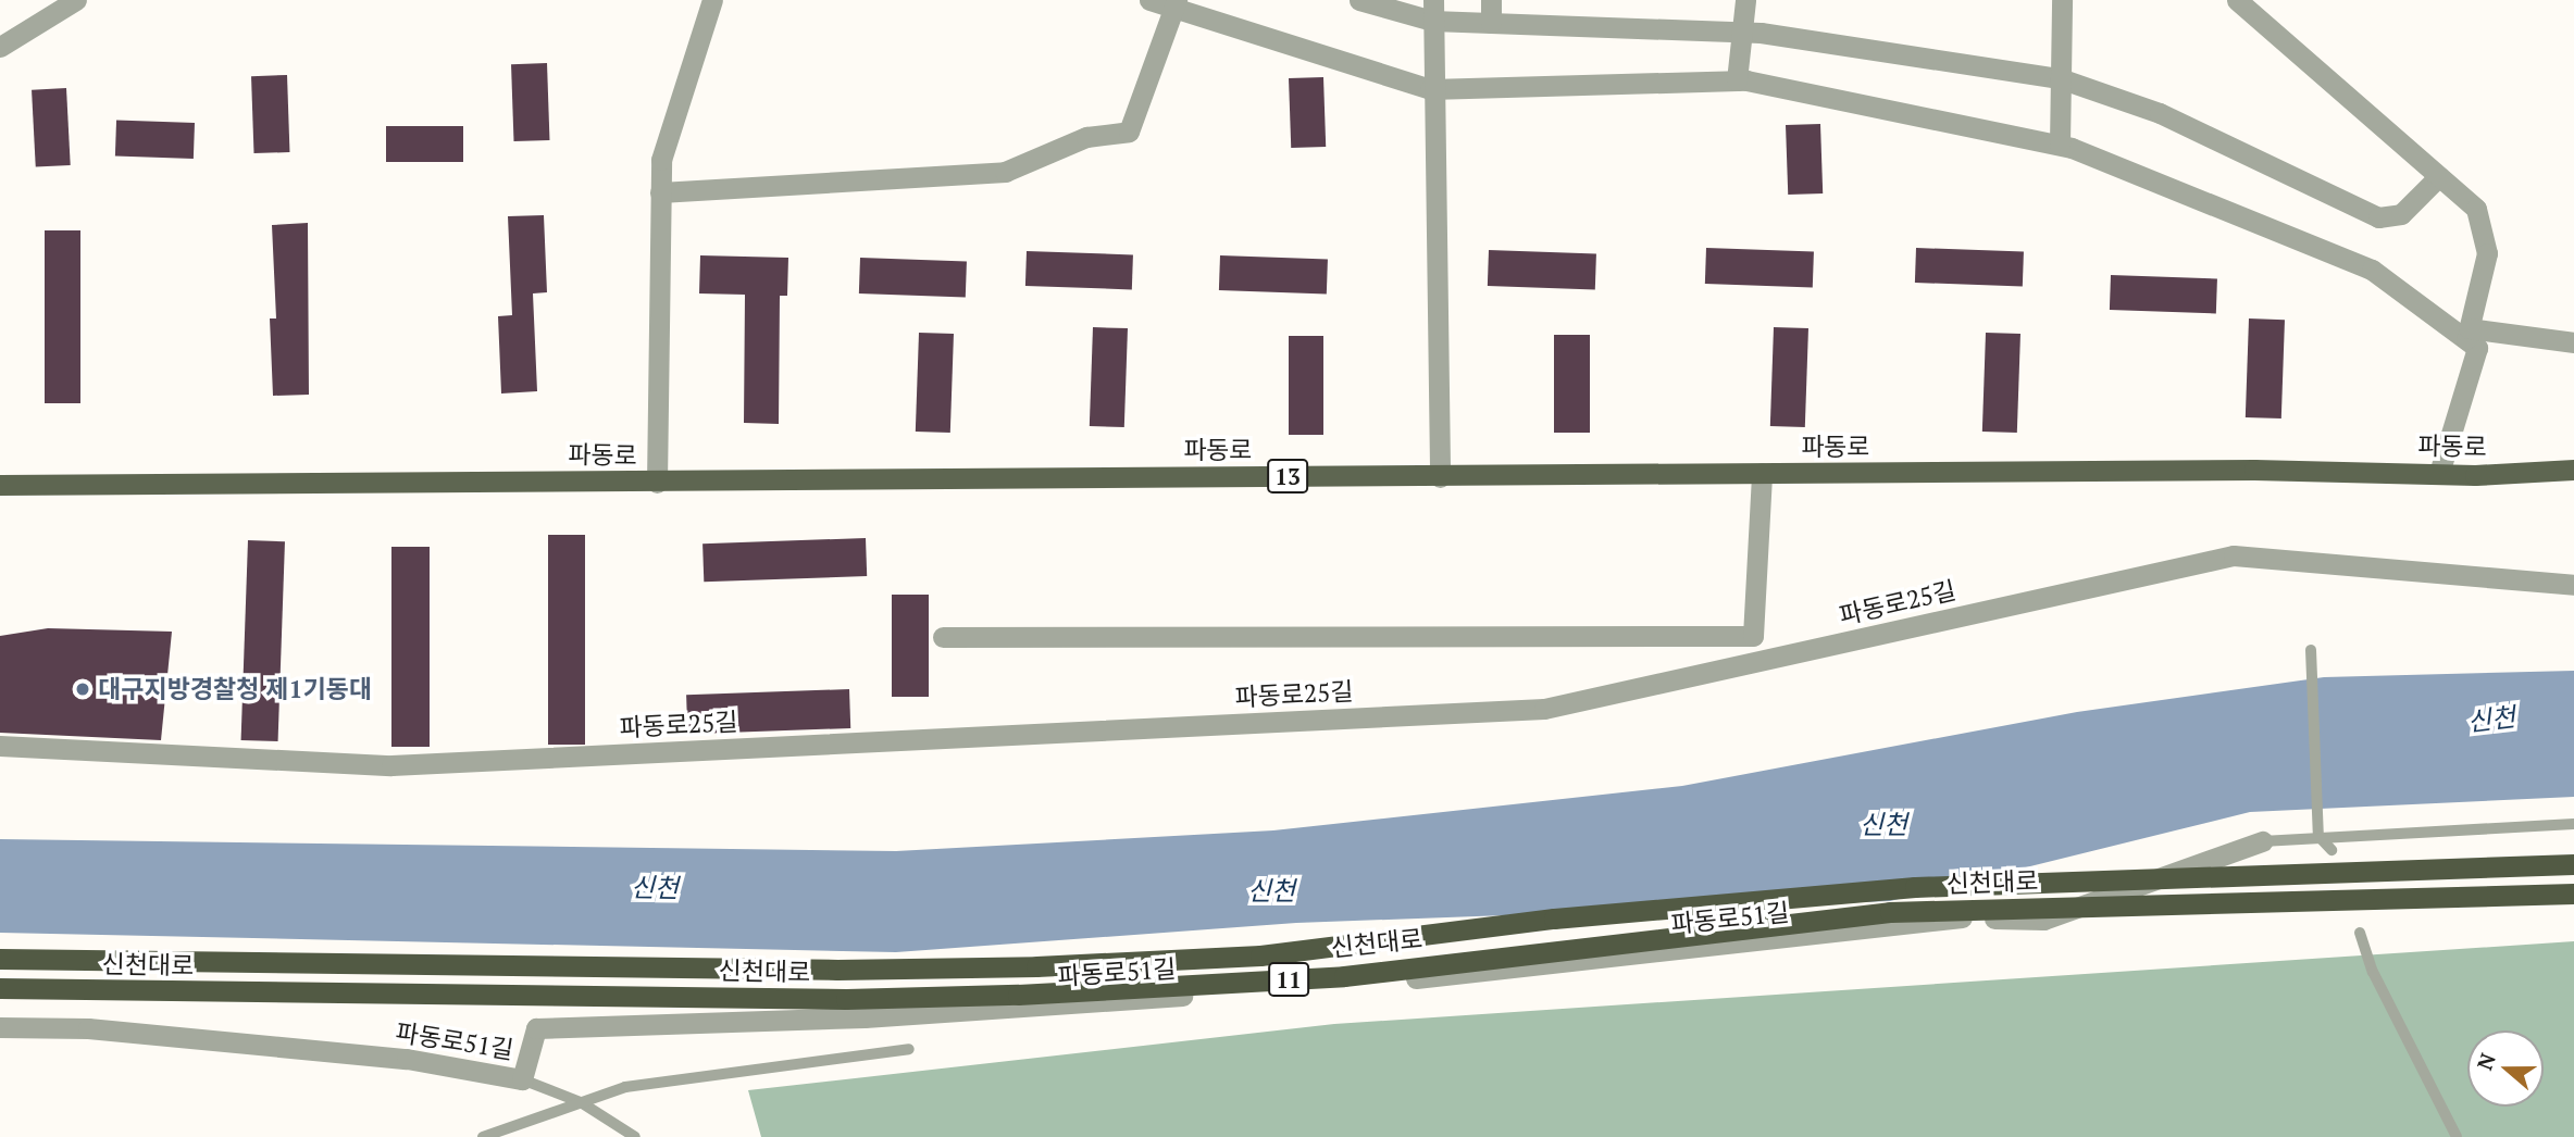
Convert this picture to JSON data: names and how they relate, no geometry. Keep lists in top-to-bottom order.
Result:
{
  "streets": {
    "highway": ["신천대로", "11"],
    "main road": ["파동로", "13"],
    "street": ["파동로25길", "파동로51길"]
  },
  "water": ["신천"],
  "places": ["대구지방경찰청 제1기동대"],
  "north": "left"
}
